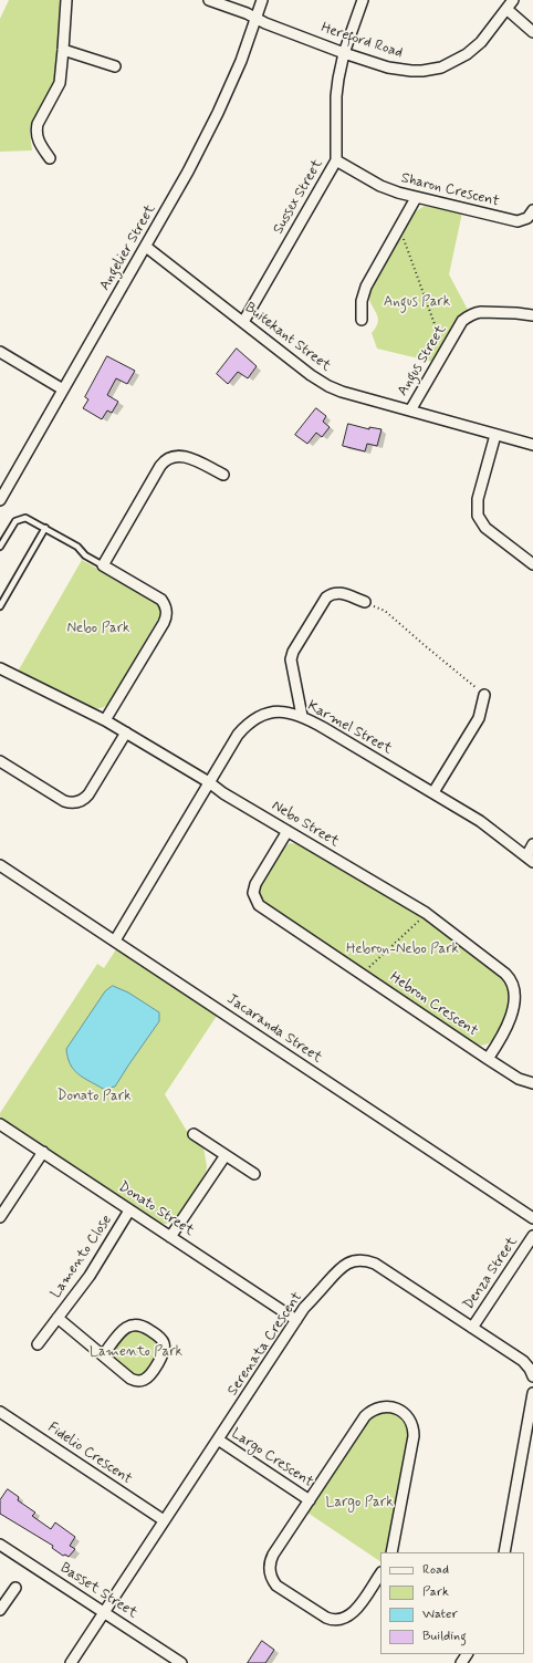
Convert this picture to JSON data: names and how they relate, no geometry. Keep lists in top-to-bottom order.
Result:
{
  "streets": {
    "street": [
      "Hereford Road",
      "Sharon Crescent",
      "Sussex Street",
      "Angelier Street",
      "Buitekant Street",
      "Angus Street",
      "Karmel Street",
      "Nebo Street",
      "Hebron Crescent",
      "Jacaranda Street",
      "Donato Street",
      "Lamento Close",
      "Denza Street",
      "Serenata Crescent",
      "Fidelio Crescent",
      "Largo Crescent",
      "Basset Street"
    ]
  },
  "crossings": [
    ["Hereford Road", "Sussex Street"],
    ["Hereford Road", "Angelier Street"],
    ["Sharon Crescent", "Sussex Street"],
    ["Sussex Street", "Buitekant Street"],
    ["Angelier Street", "Buitekant Street"],
    ["Buitekant Street", "Angus Street"],
    ["Karmel Street", "Nebo Street"],
    ["Karmel Street", "Jacaranda Street"],
    ["Nebo Street", "Hebron Crescent"],
    ["Donato Street", "Lamento Close"],
    ["Donato Street", "Serenata Crescent"],
    ["Denza Street", "Serenata Crescent"],
    ["Serenata Crescent", "Fidelio Crescent"],
    ["Serenata Crescent", "Largo Crescent"],
    ["Serenata Crescent", "Basset Street"]
  ],
  "parks": [
    "Angus Park",
    "Nebo Park",
    "Hebron-Nebo Park",
    "Donato Park",
    "Lamento Park",
    "Largo Park"
  ],
  "legend": [
    "Road",
    "Park",
    "Water",
    "Building"
  ]
}
